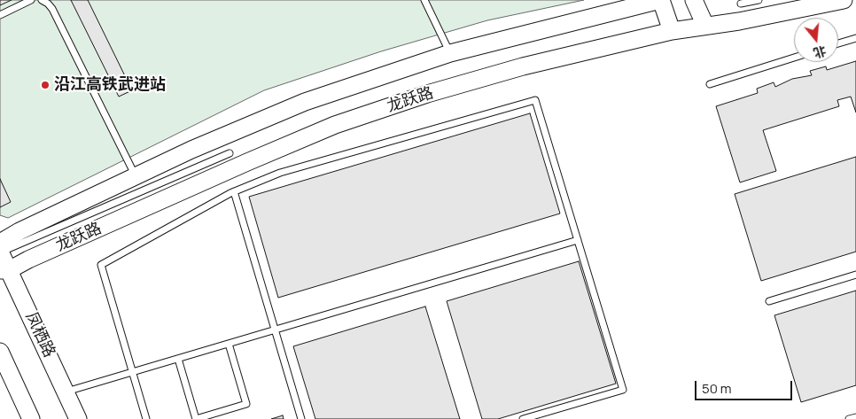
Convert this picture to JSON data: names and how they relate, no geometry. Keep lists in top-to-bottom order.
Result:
{
  "streets": {
    "street": ["龙跃路", "凤栖路"]
  },
  "crossings": [
    ["龙跃路", "凤栖路"]
  ],
  "places": ["沿江高铁武进站"],
  "scale_bar": "50 m",
  "north": "bottom"
}
